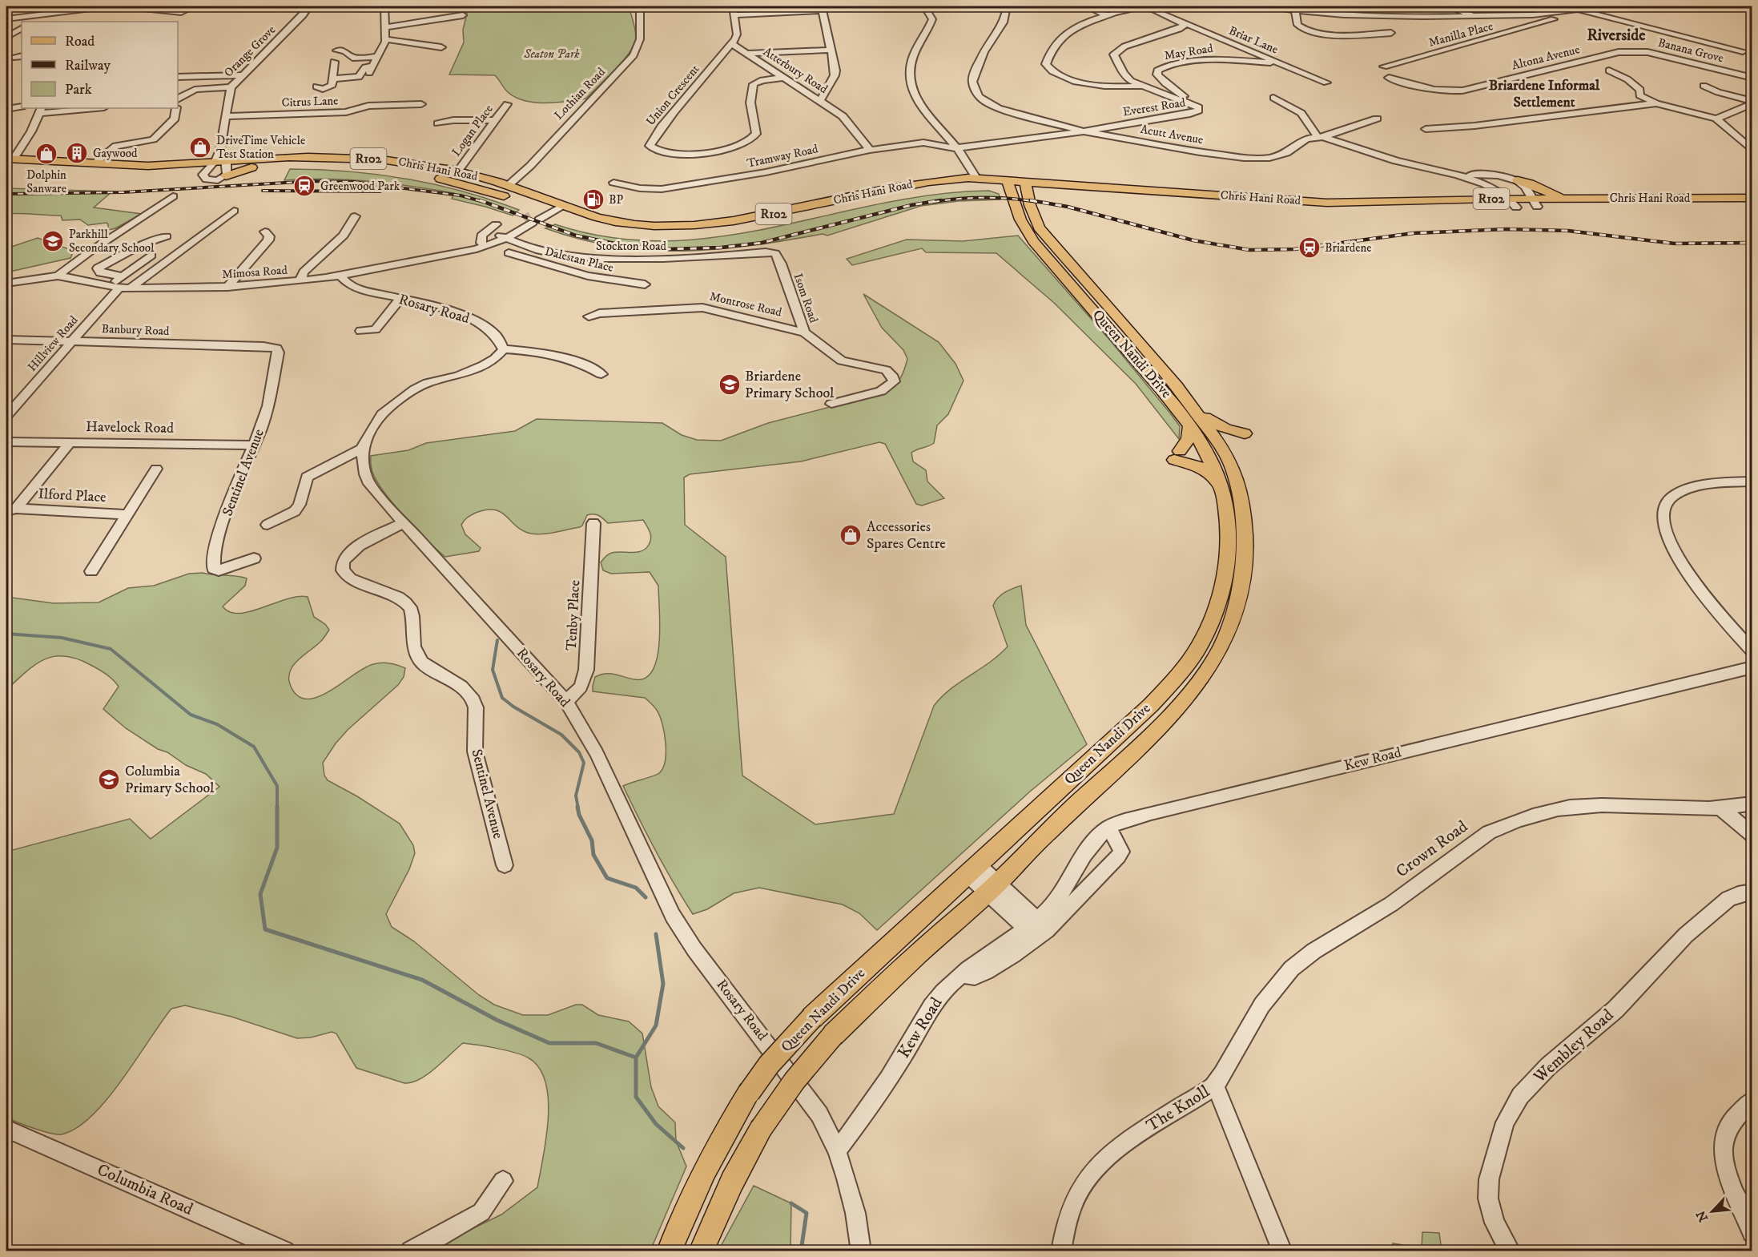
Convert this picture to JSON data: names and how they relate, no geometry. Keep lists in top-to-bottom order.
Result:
{
  "streets": {
    "main road": ["R102", "Chris Hani Road", "Queen Nandi Drive"],
    "street": [
      "Manilla Place",
      "Briar Lane",
      "Banana Grove",
      "Orange Grove",
      "May Road",
      "Altona Avenue",
      "Atterbury Road",
      "Lothian Road",
      "Union Crescent",
      "Citrus Lane",
      "Everest Road",
      "Logan Place",
      "Acutt Avenue",
      "Tramway Road",
      "Stockton Road",
      "Dalestan Place",
      "Mimosa Road",
      "Isom Road",
      "Montrose Road",
      "Rosary Road",
      "Banbury Road",
      "Hillview Road",
      "Havelock Road",
      "Sentinel Avenue",
      "Ilford Place",
      "Tenby Place",
      "Kew Road",
      "Crown Road",
      "Wembley Road",
      "The Knoll",
      "Columbia Road"
    ]
  },
  "crossings": [
    ["Briar Lane", "May Road"],
    ["Briar Lane", "Everest Road"],
    ["Banana Grove", "Altona Avenue"],
    ["Orange Grove", "Citrus Lane"],
    ["Orange Grove", "Chris Hani Road"],
    ["May Road", "Everest Road"],
    ["Atterbury Road", "Union Crescent"],
    ["Atterbury Road", "Tramway Road"],
    ["Lothian Road", "Chris Hani Road"],
    ["Everest Road", "Acutt Avenue"],
    ["Everest Road", "Tramway Road"],
    ["Logan Place", "Chris Hani Road"],
    ["Chris Hani Road", "Mimosa Road"],
    ["Chris Hani Road", "Queen Nandi Drive"],
    ["Stockton Road", "Mimosa Road"],
    ["Stockton Road", "Isom Road"],
    ["Mimosa Road", "Rosary Road"],
    ["Mimosa Road", "Hillview Road"],
    ["Isom Road", "Montrose Road"],
    ["Rosary Road", "Sentinel Avenue"],
    ["Rosary Road", "Tenby Place"],
    ["Rosary Road", "Kew Road"],
    ["Banbury Road", "Hillview Road"],
    ["Banbury Road", "Sentinel Avenue"],
    ["Havelock Road", "Sentinel Avenue"],
    ["Havelock Road", "Ilford Place"],
    ["Crown Road", "The Knoll"]
  ],
  "districts": ["Riverside", "Briardene Informal Settlement"],
  "parks": ["Seaton Park"],
  "places": {
    "shop": ["DriveTime Vehicle Test Station", "Dolphin Sanware", "Accessories Spares Centre"],
    "building": ["Gaywood"],
    "station": ["Greenwood Park", "Briardene"],
    "fuel station": ["BP"],
    "school or university": ["Parkhill Secondary School", "Briardene Primary School", "Columbia Primary School"]
  },
  "legend": ["Road", "Railway", "Park"],
  "north": "bottom left"
}
